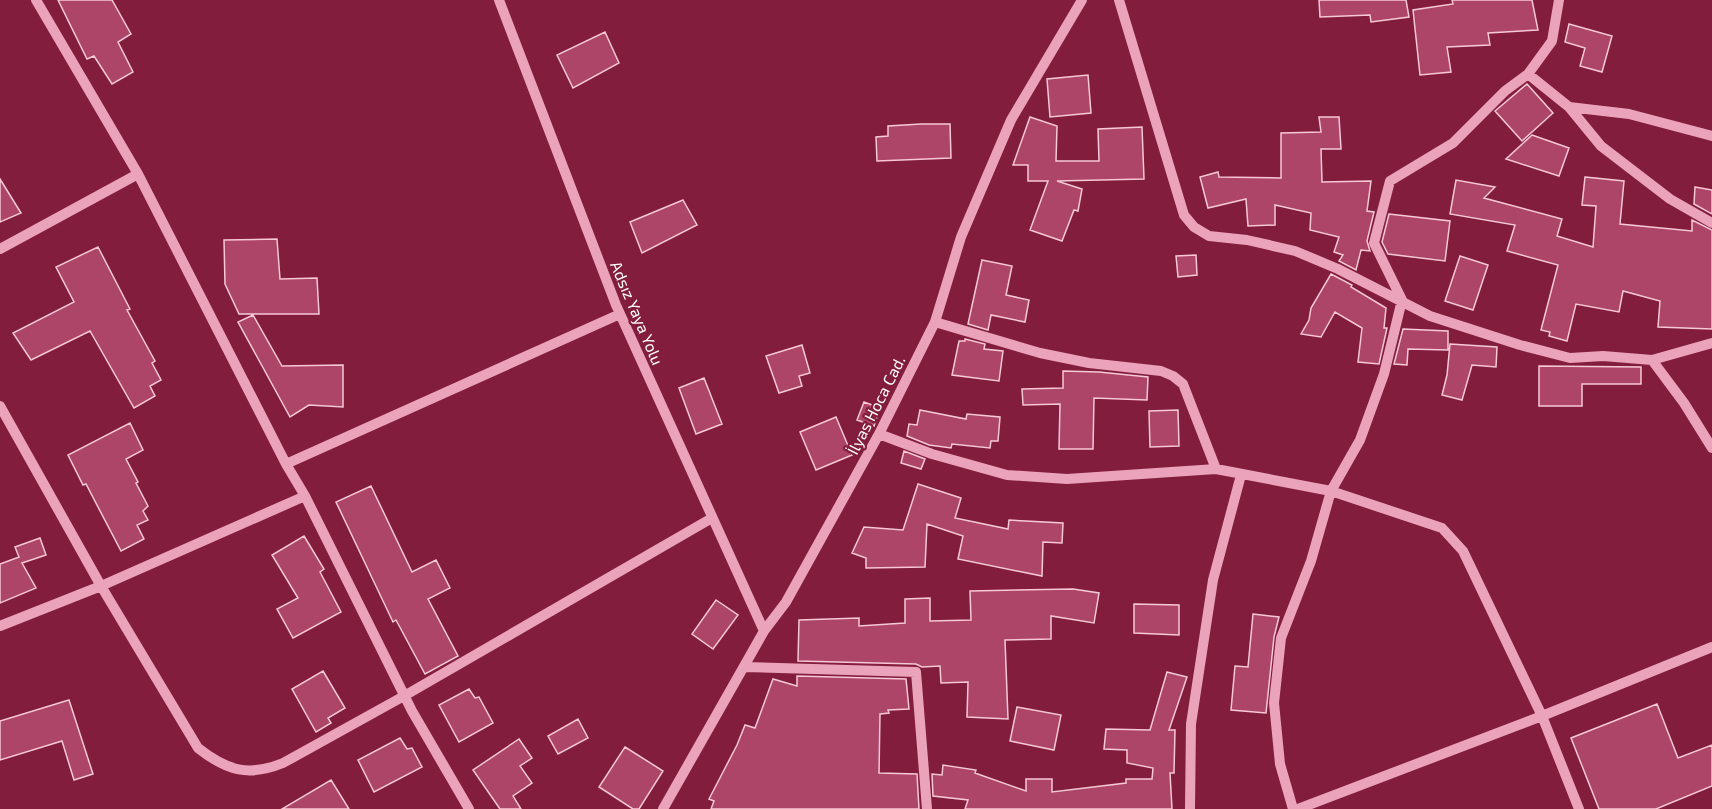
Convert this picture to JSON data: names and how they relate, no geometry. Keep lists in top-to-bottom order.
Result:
{
  "streets": {
    "street": ["Adsız Yaya Yolu", "İlyas Hoca Cad."]
  },
  "crossings": [
    ["Adsız Yaya Yolu", "İlyas Hoca Cad."]
  ]
}
